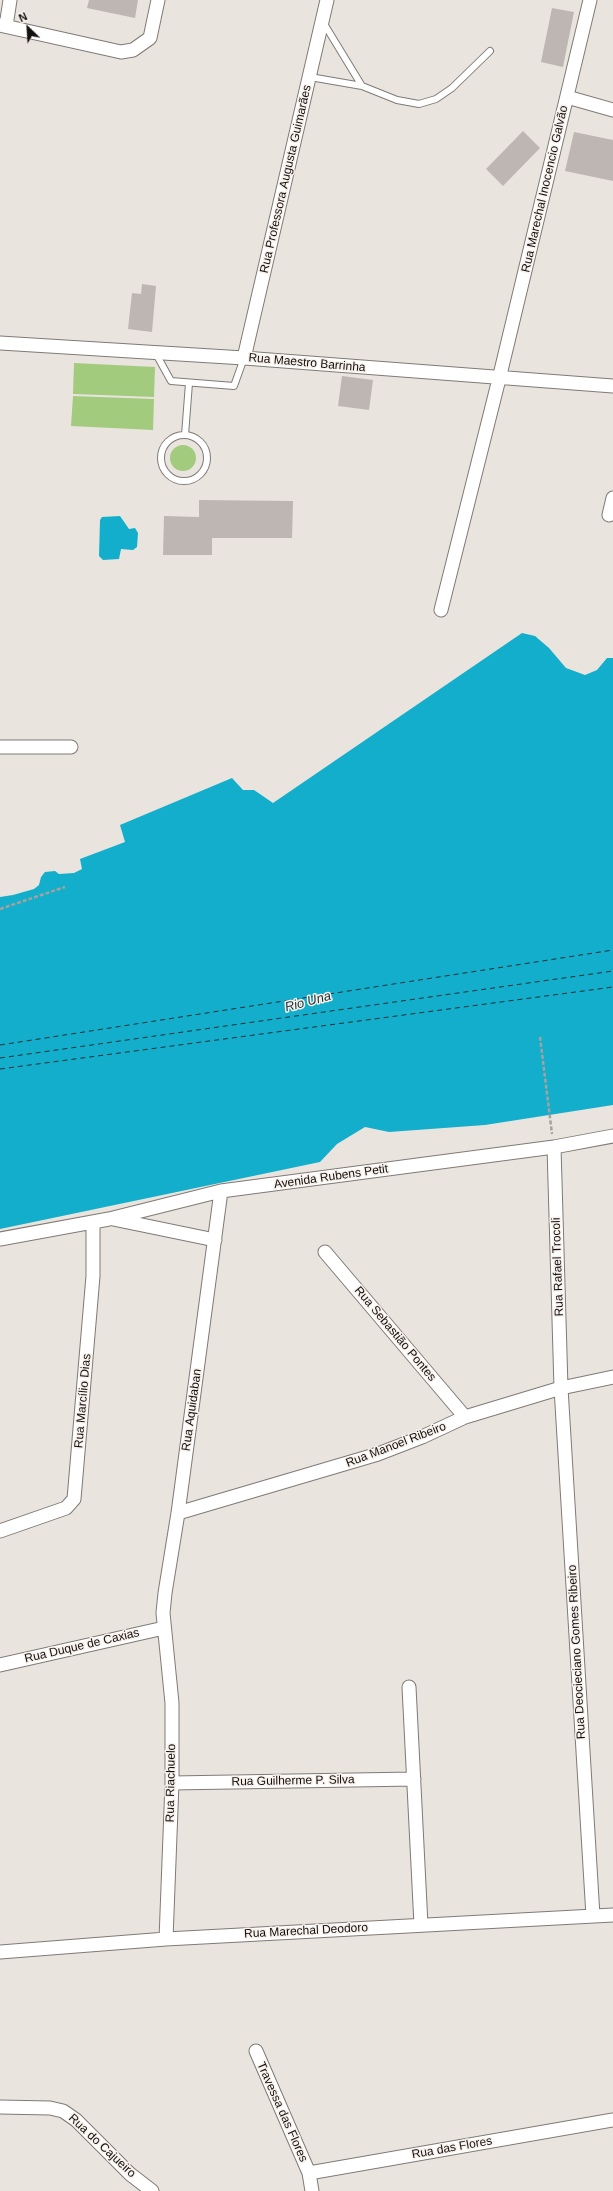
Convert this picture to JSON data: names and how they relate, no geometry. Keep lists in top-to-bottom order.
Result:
{
  "streets": {
    "street": [
      "Rua Professora Augusta Guimarães",
      "Rua Marechal Inocencio Galvão",
      "Rua Maestro Barrinha",
      "Avenida Rubens Petit",
      "Rua Rafael Trocoli",
      "Rua Sebastião Pontes",
      "Rua Marcílio Dias",
      "Rua Aquidaban",
      "Rua Manoel Ribeiro",
      "Rua Duque de Caxias",
      "Rua Deocieciano Gomes Ribeiro",
      "Rua Guilherme P. Silva",
      "Rua Riachuelo",
      "Rua Marechal Deodoro",
      "Travessa das Flores",
      "Rua do Cajueiro",
      "Rua das Flores"
    ]
  },
  "crossings": [
    ["Rua Professora Augusta Guimarães", "Rua Maestro Barrinha"],
    ["Rua Marechal Inocencio Galvão", "Rua Maestro Barrinha"],
    ["Avenida Rubens Petit", "Rua Rafael Trocoli"],
    ["Avenida Rubens Petit", "Rua Marcílio Dias"],
    ["Avenida Rubens Petit", "Rua Aquidaban"],
    ["Rua Rafael Trocoli", "Rua Manoel Ribeiro"],
    ["Rua Rafael Trocoli", "Rua Deocieciano Gomes Ribeiro"],
    ["Rua Sebastião Pontes", "Rua Manoel Ribeiro"],
    ["Rua Aquidaban", "Rua Manoel Ribeiro"],
    ["Rua Aquidaban", "Rua Duque de Caxias"],
    ["Rua Aquidaban", "Rua Riachuelo"],
    ["Rua Manoel Ribeiro", "Rua Deocieciano Gomes Ribeiro"],
    ["Rua Duque de Caxias", "Rua Riachuelo"],
    ["Rua Deocieciano Gomes Ribeiro", "Rua Marechal Deodoro"],
    ["Rua Guilherme P. Silva", "Rua Riachuelo"],
    ["Rua Riachuelo", "Rua Marechal Deodoro"],
    ["Travessa das Flores", "Rua das Flores"]
  ],
  "water": ["Rio Una"],
  "north": "top left"
}
